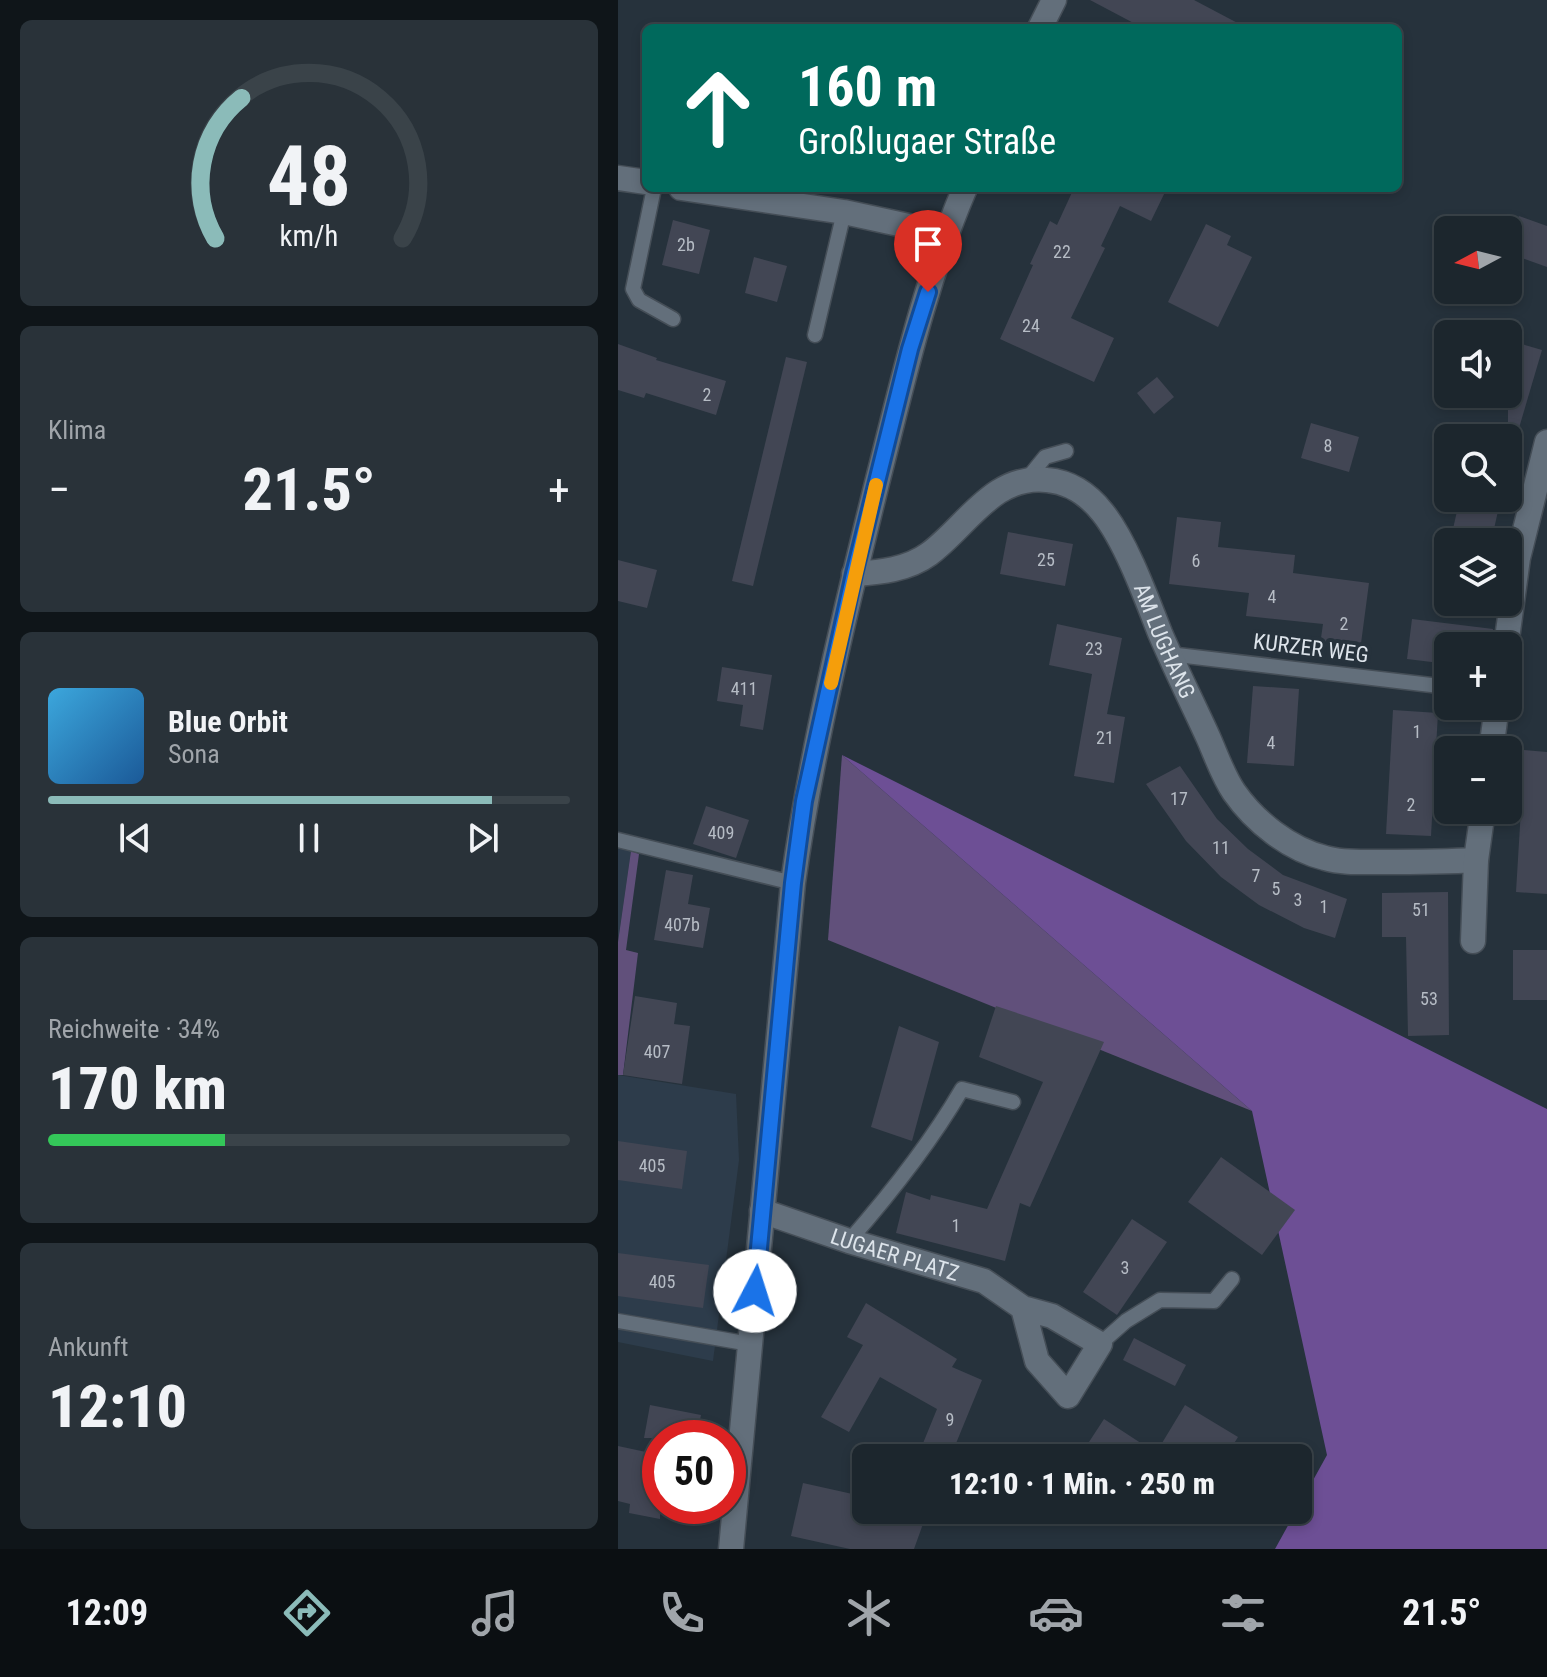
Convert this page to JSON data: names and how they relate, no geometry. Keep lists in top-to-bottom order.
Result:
{
  "streets": {
    "street": ["AM LUGHANG", "LUGAER PLATZ"],
    "lane": ["KURZER WEG"]
  },
  "crossings": [
    ["AM LUGHANG", "KURZER WEG"]
  ],
  "house_numbers": [
    "2b",
    "22",
    "24",
    "2",
    "8",
    "25",
    "6",
    "4",
    "2",
    "23",
    "411",
    "1",
    "21",
    "4",
    "17",
    "2",
    "409",
    "11",
    "7",
    "5",
    "3",
    "1",
    "51",
    "407b",
    "53",
    "407",
    "405",
    "1",
    "3",
    "405",
    "9"
  ],
  "north": "left",
  "page": {
    "turn": ["160 m", "Großlugaer Straße"],
    "map_buttons": ["+", "−"],
    "tile": [
      "Klima",
      ["Reichweite · 34%", "170 km"],
      ["Ankunft", "12:10"]
    ],
    "heat": ["−", "21.5°", "+"],
    "song": ["Blue Orbit", "Sona"],
    "limit": "50",
    "trip": "12:10 · 1 Min. · 250 m",
    "tabs": ["12:09", "21.5°"],
    "gauge": ["48", "km/h"]
  }
}
